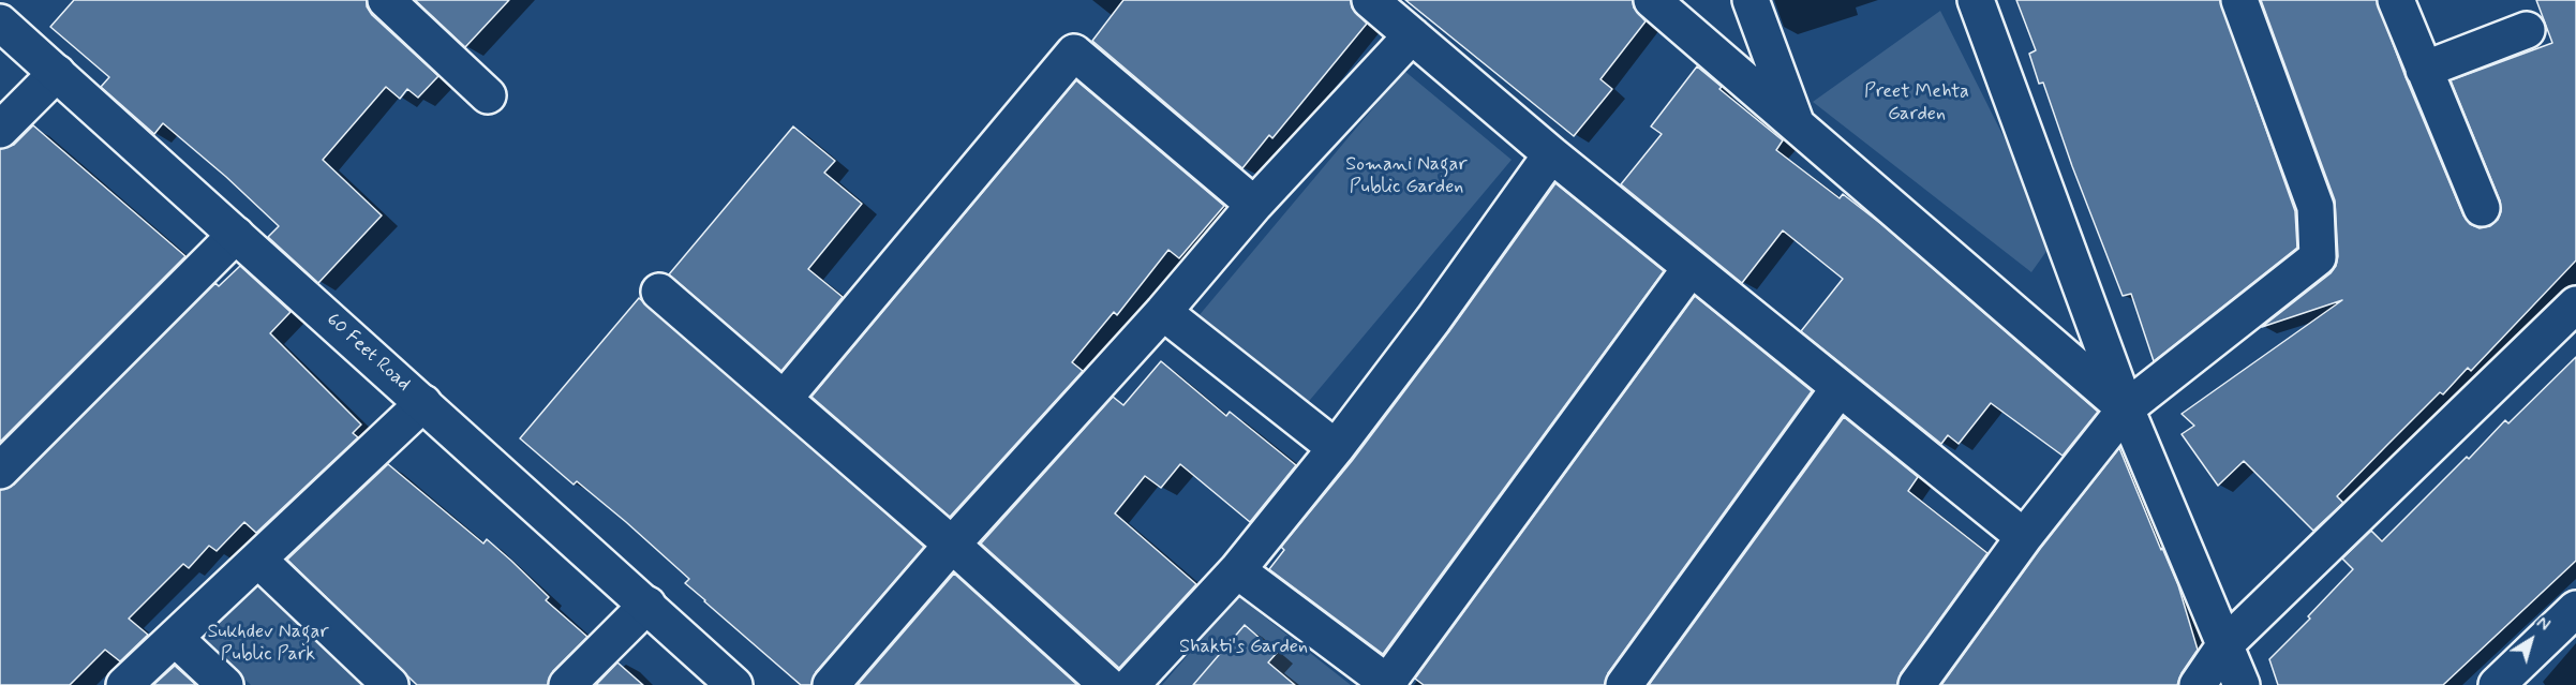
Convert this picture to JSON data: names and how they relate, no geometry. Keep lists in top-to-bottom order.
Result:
{
  "streets": {
    "street": ["60 Feet Road"]
  },
  "parks": [
    "Preet Mehta Garden",
    "Somani Nagar Public Garden",
    "Sukhdev Nagar Public Park",
    "Shakti's Garden"
  ],
  "north": "top right"
}
